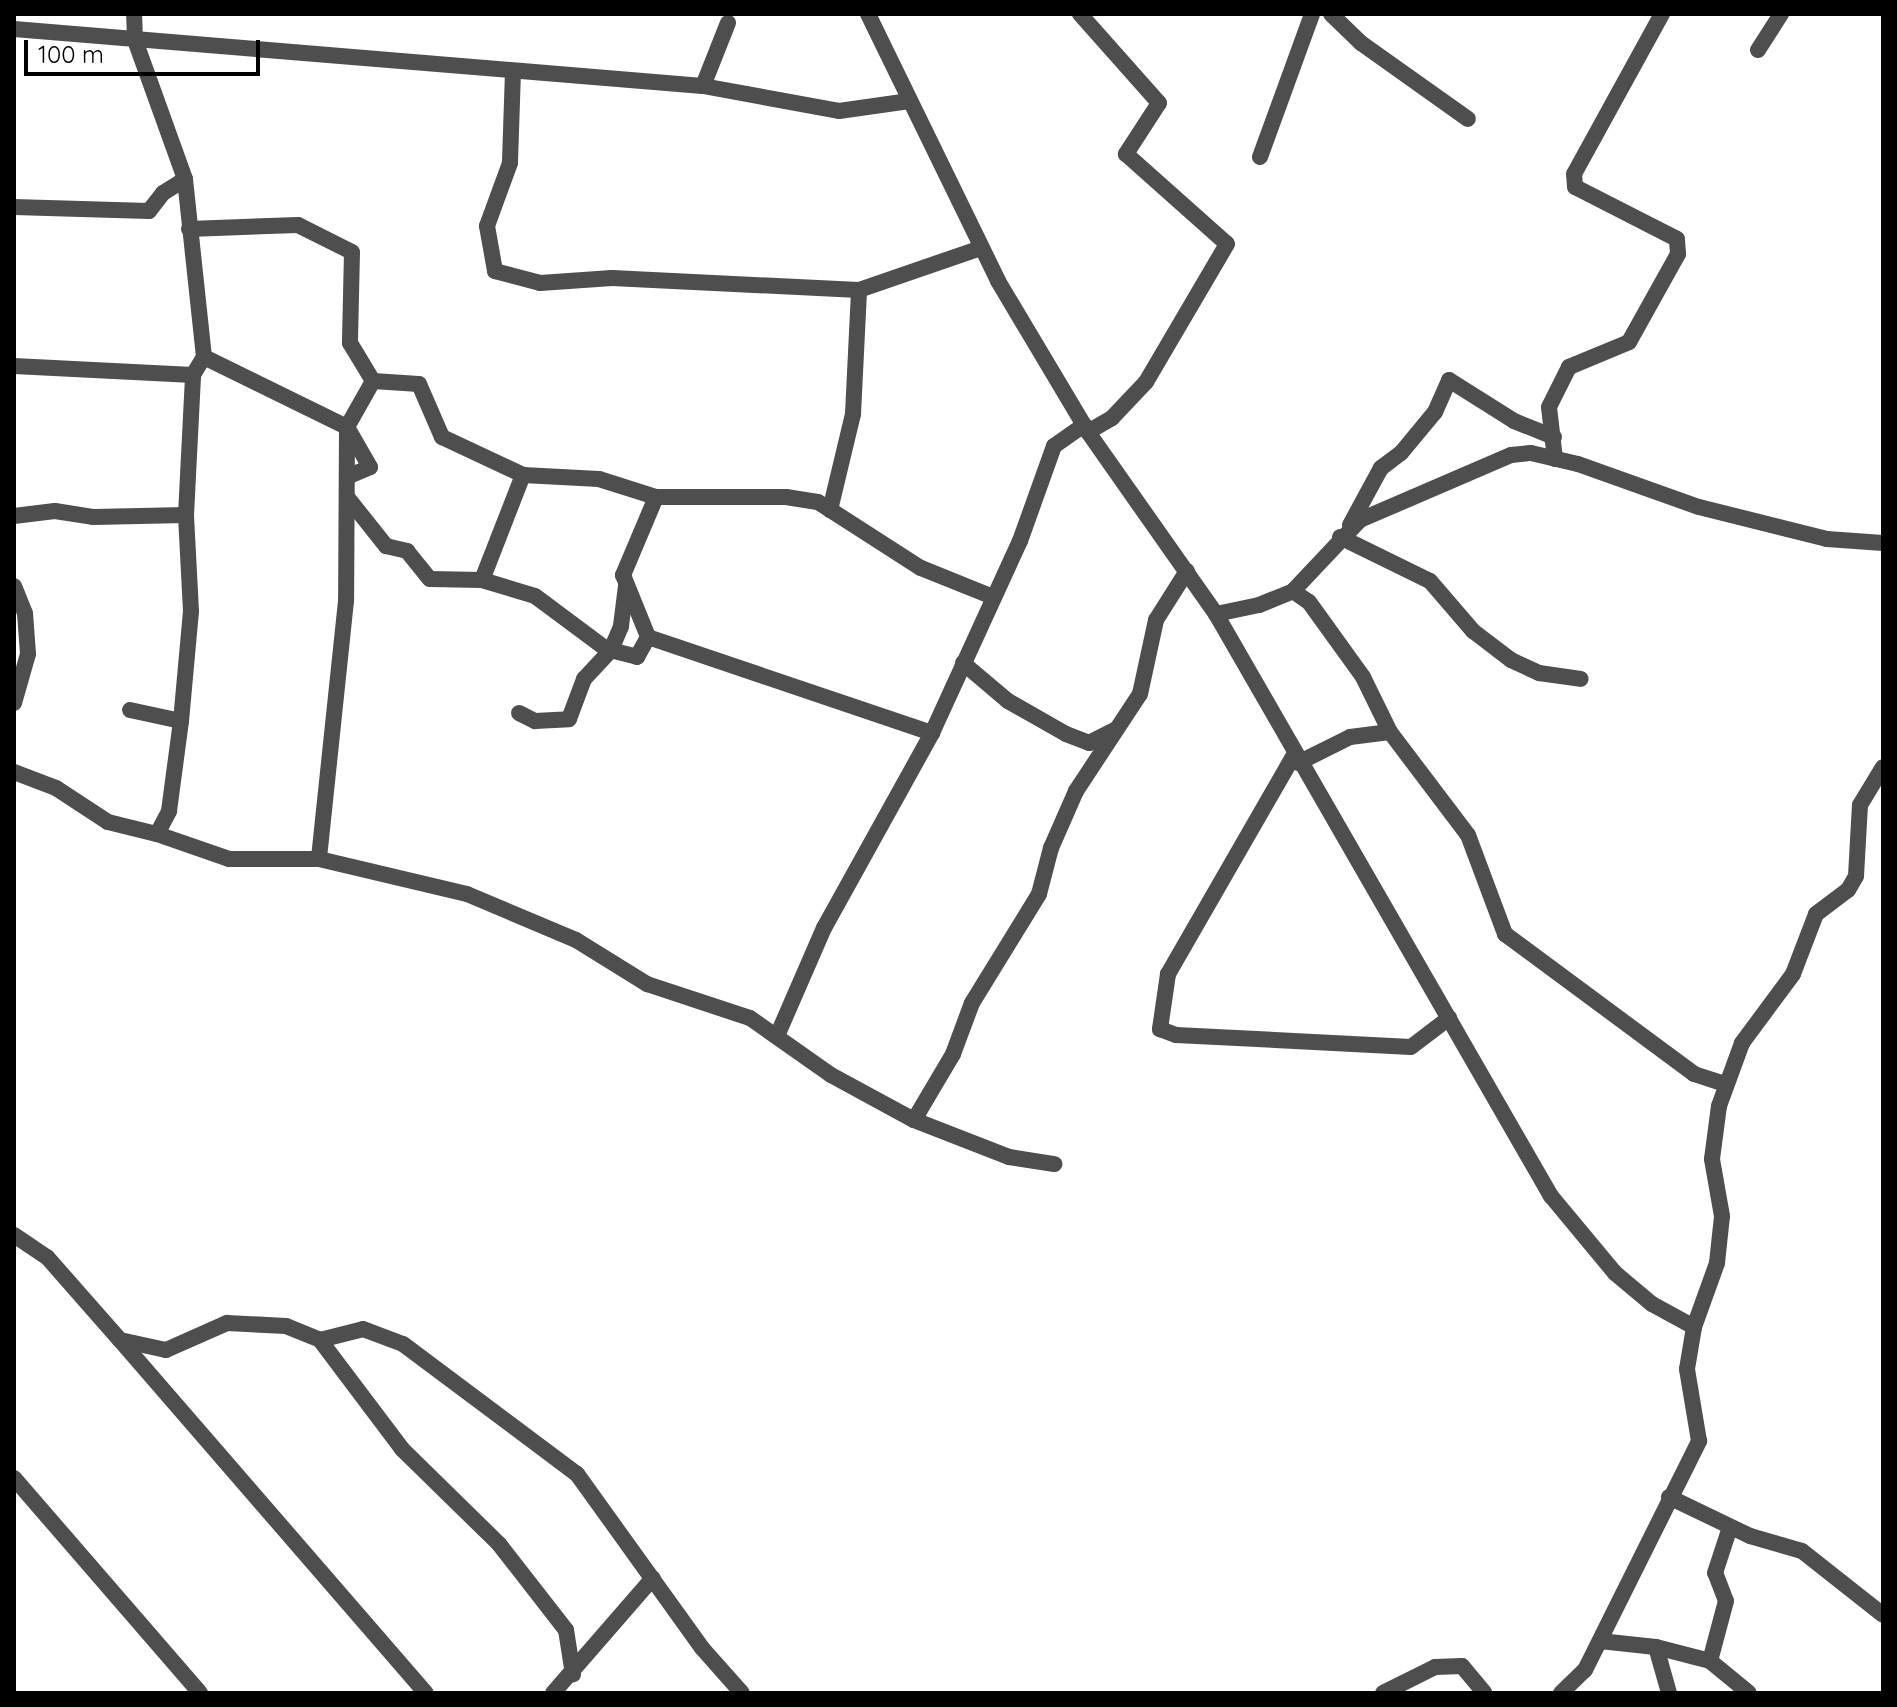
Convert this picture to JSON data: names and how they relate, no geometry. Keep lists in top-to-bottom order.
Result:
{
  "scale_bar": "100 m"
}
